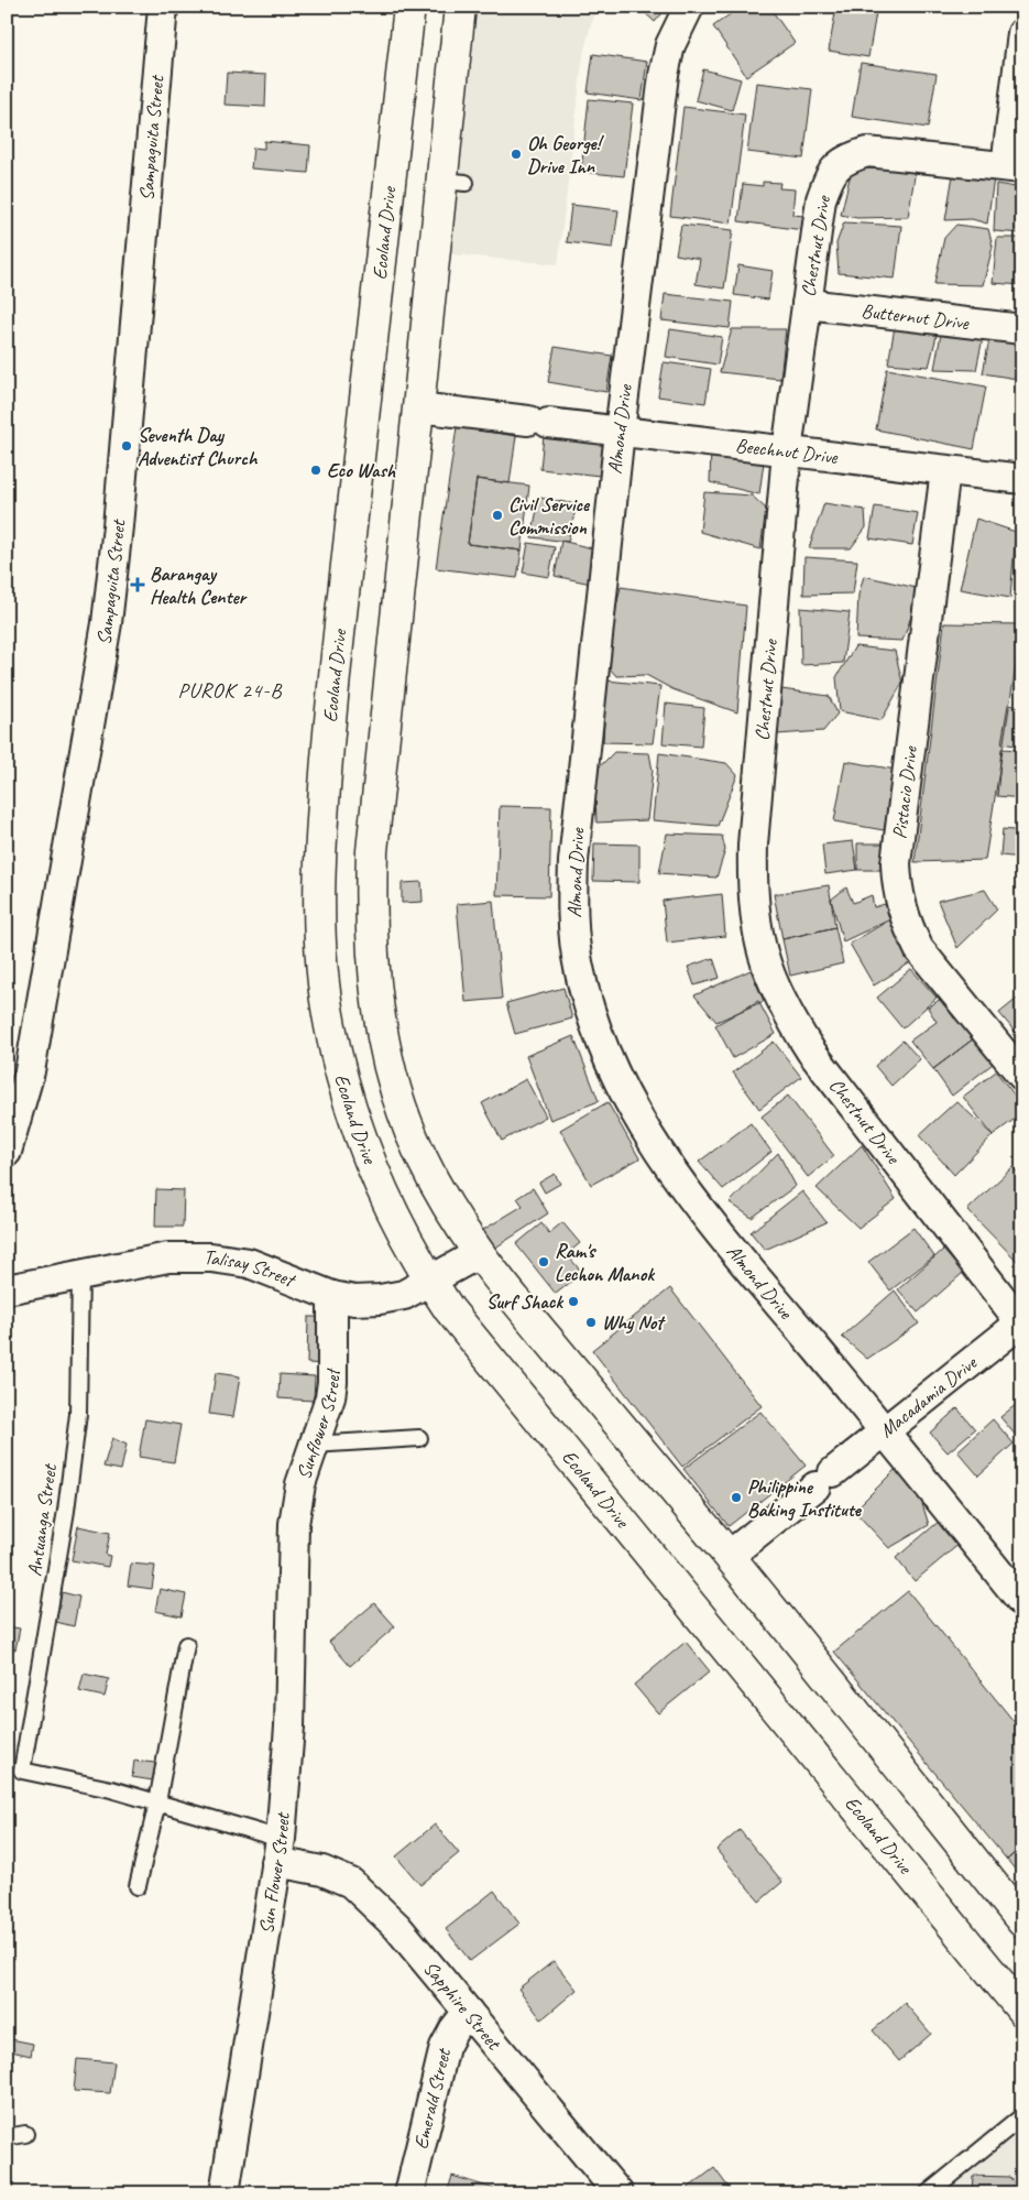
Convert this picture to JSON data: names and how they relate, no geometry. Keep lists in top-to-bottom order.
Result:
{
  "streets": {
    "main road": ["Ecoland Drive"],
    "street": [
      "Sampaguita Street",
      "Chestnut Drive",
      "Butternut Drive",
      "Almond Drive",
      "Beechnut Drive",
      "Pistacio Drive",
      "Talisay Street",
      "Macadamia Drive",
      "Sunflower Street",
      "Sun Flower Street",
      "Sapphire Street",
      "Emerald Street"
    ],
    "lane": ["Antuanga Street"]
  },
  "crossings": [
    ["Ecoland Drive", "Talisay Street"],
    ["Chestnut Drive", "Butternut Drive"],
    ["Chestnut Drive", "Beechnut Drive"],
    ["Chestnut Drive", "Macadamia Drive"],
    ["Almond Drive", "Beechnut Drive"],
    ["Almond Drive", "Macadamia Drive"],
    ["Beechnut Drive", "Pistacio Drive"],
    ["Talisay Street", "Sunflower Street"],
    ["Talisay Street", "Antuanga Street"],
    ["Sunflower Street", "Sun Flower Street"],
    ["Antuanga Street", "Sapphire Street"],
    ["Sun Flower Street", "Sapphire Street"],
    ["Sapphire Street", "Emerald Street"]
  ],
  "districts": ["PUROK 24-B"],
  "places": {
    "other": [
      "Oh George! Drive Inn",
      "Seventh Day Adventist Church",
      "Eco Wash",
      "Civil Service Commission",
      "Ram's Lechon Manok",
      "Surf Shack",
      "Why Not",
      "Philippine Baking Institute"
    ],
    "health": ["Barangay Health Center"]
  }
}
